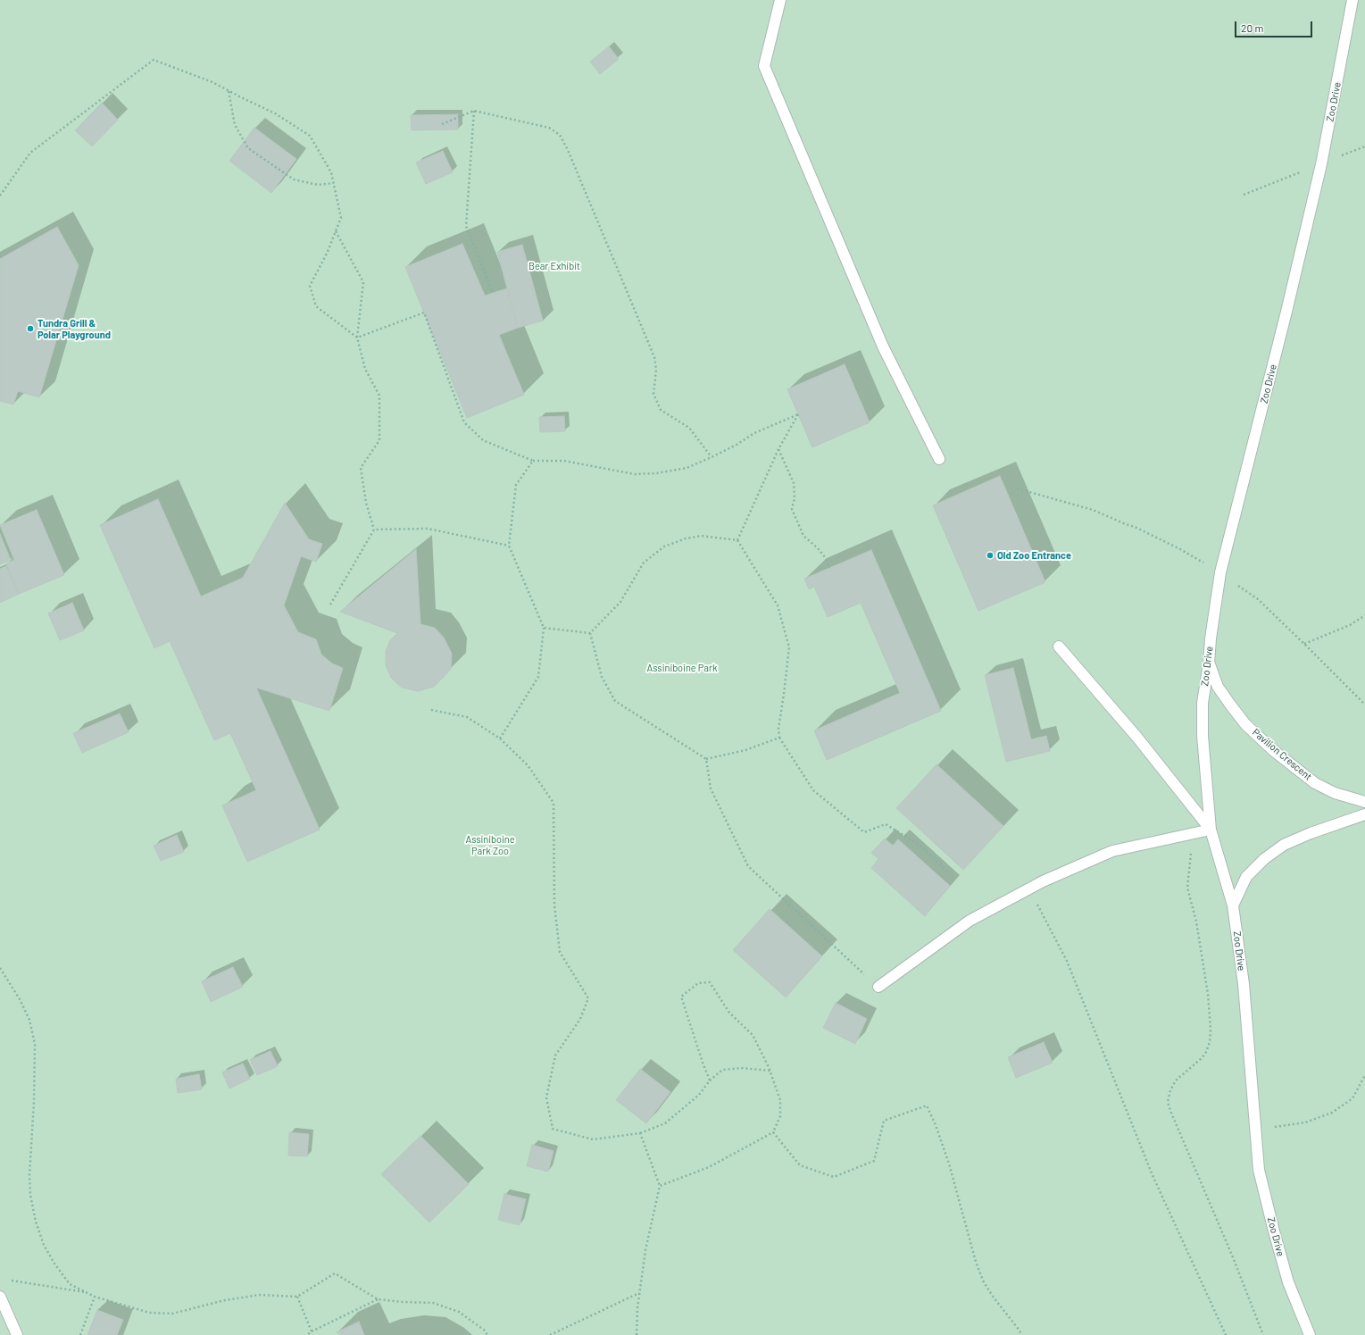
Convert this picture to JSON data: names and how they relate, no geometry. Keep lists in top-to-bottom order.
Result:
{
  "streets": {
    "street": ["Zoo Drive", "Pavilion Crescent"]
  },
  "crossings": [
    ["Zoo Drive", "Pavilion Crescent"]
  ],
  "parks": ["Bear Exhibit", "Assiniboine Park", "Assiniboine Park Zoo"],
  "places": ["Tundra Grill & Polar Playground", "Old Zoo Entrance"],
  "scale_bar": "20 m"
}
